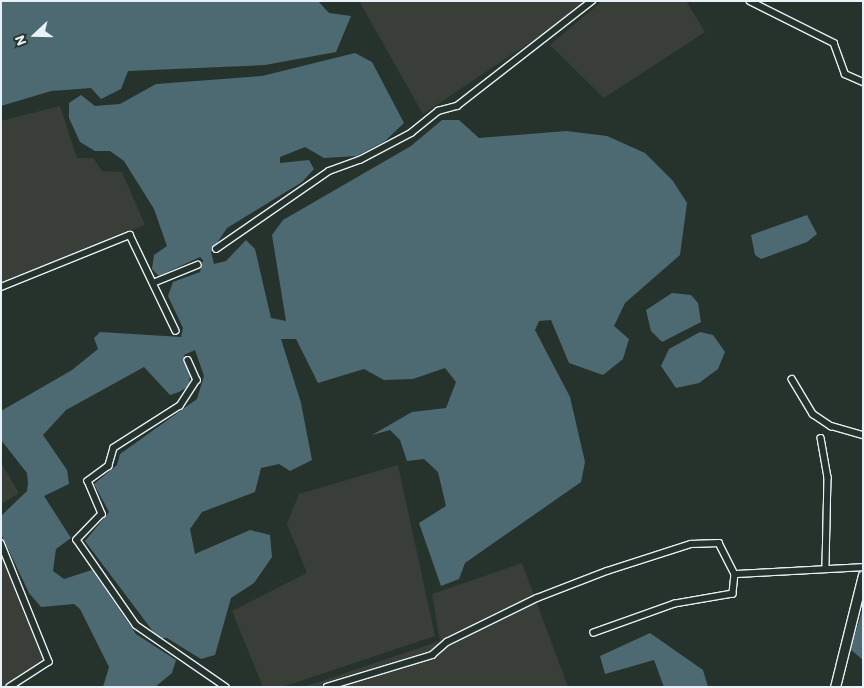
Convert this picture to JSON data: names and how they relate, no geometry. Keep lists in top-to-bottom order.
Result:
{
  "north": "left"
}
